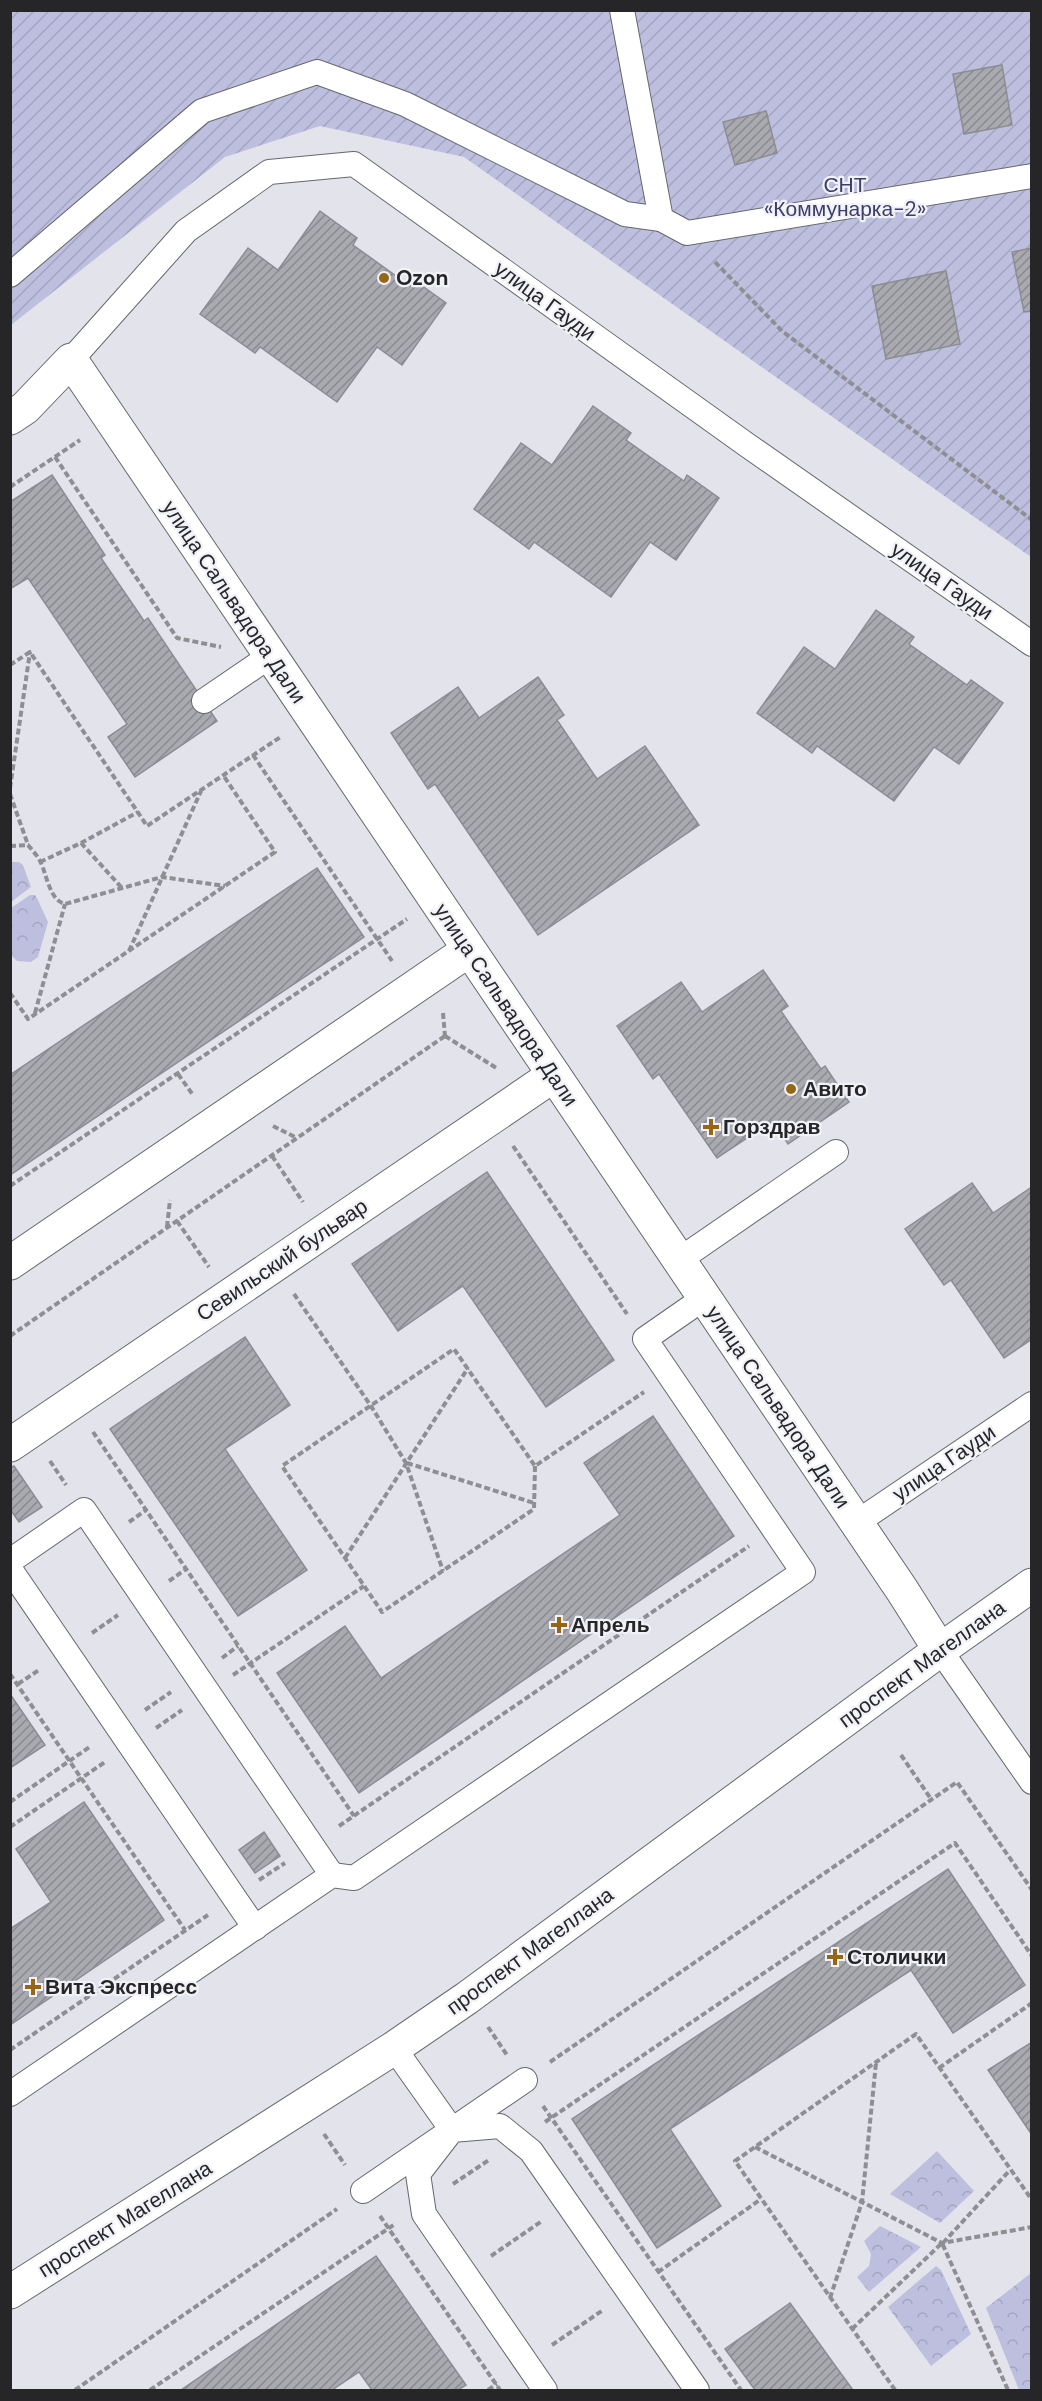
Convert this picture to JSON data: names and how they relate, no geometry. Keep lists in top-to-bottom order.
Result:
{
  "streets": {
    "street": ["улица Сальвадора Дали", "Севильский бульвар", "проспект Магеллана"],
    "lane": ["улица Гауди"]
  },
  "crossings": [
    ["улица Гауди", "улица Сальвадора Дали"],
    ["улица Сальвадора Дали", "Севильский бульвар"],
    ["улица Сальвадора Дали", "проспект Магеллана"]
  ],
  "parks": ["СНТ «Коммунарка-2»"],
  "places": {
    "other": ["Ozon", "Авито"],
    "health": [
      "Горздрав",
      "Апрель",
      "Столички",
      "Вита Экспресс"
    ]
  }
}
